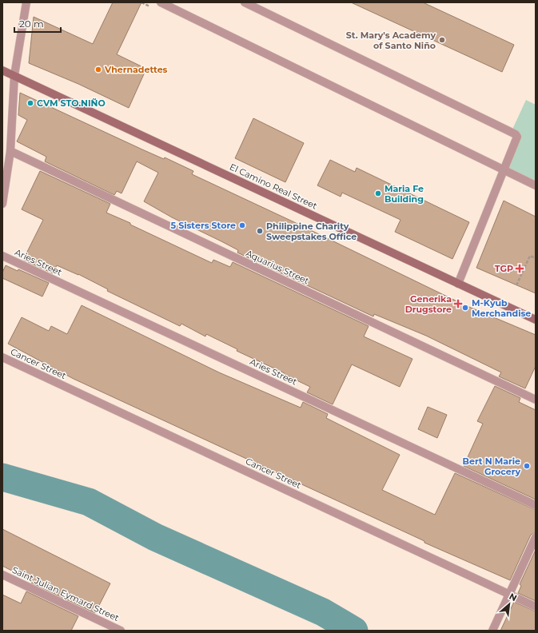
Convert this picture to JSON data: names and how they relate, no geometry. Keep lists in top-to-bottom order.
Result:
{
  "streets": {
    "street": [
      "El Camino Real Street",
      "Aries Street",
      "Aquarius Street",
      "Cancer Street",
      "Saint Julian Eymard Street"
    ]
  },
  "places": {
    "other": [
      "St. Mary's Academy of Santo Niño",
      "Vhernadettes",
      "CVM STO.NIÑO",
      "Maria Fe Building",
      "5 Sisters Store",
      "Philippine Charity Sweepstakes Office",
      "M-Kyub Merchandise",
      "Bert N Marie Grocery"
    ],
    "health": ["TGP", "Generika Drugstore"]
  },
  "scale_bar": "20 m",
  "north": "top right"
}
